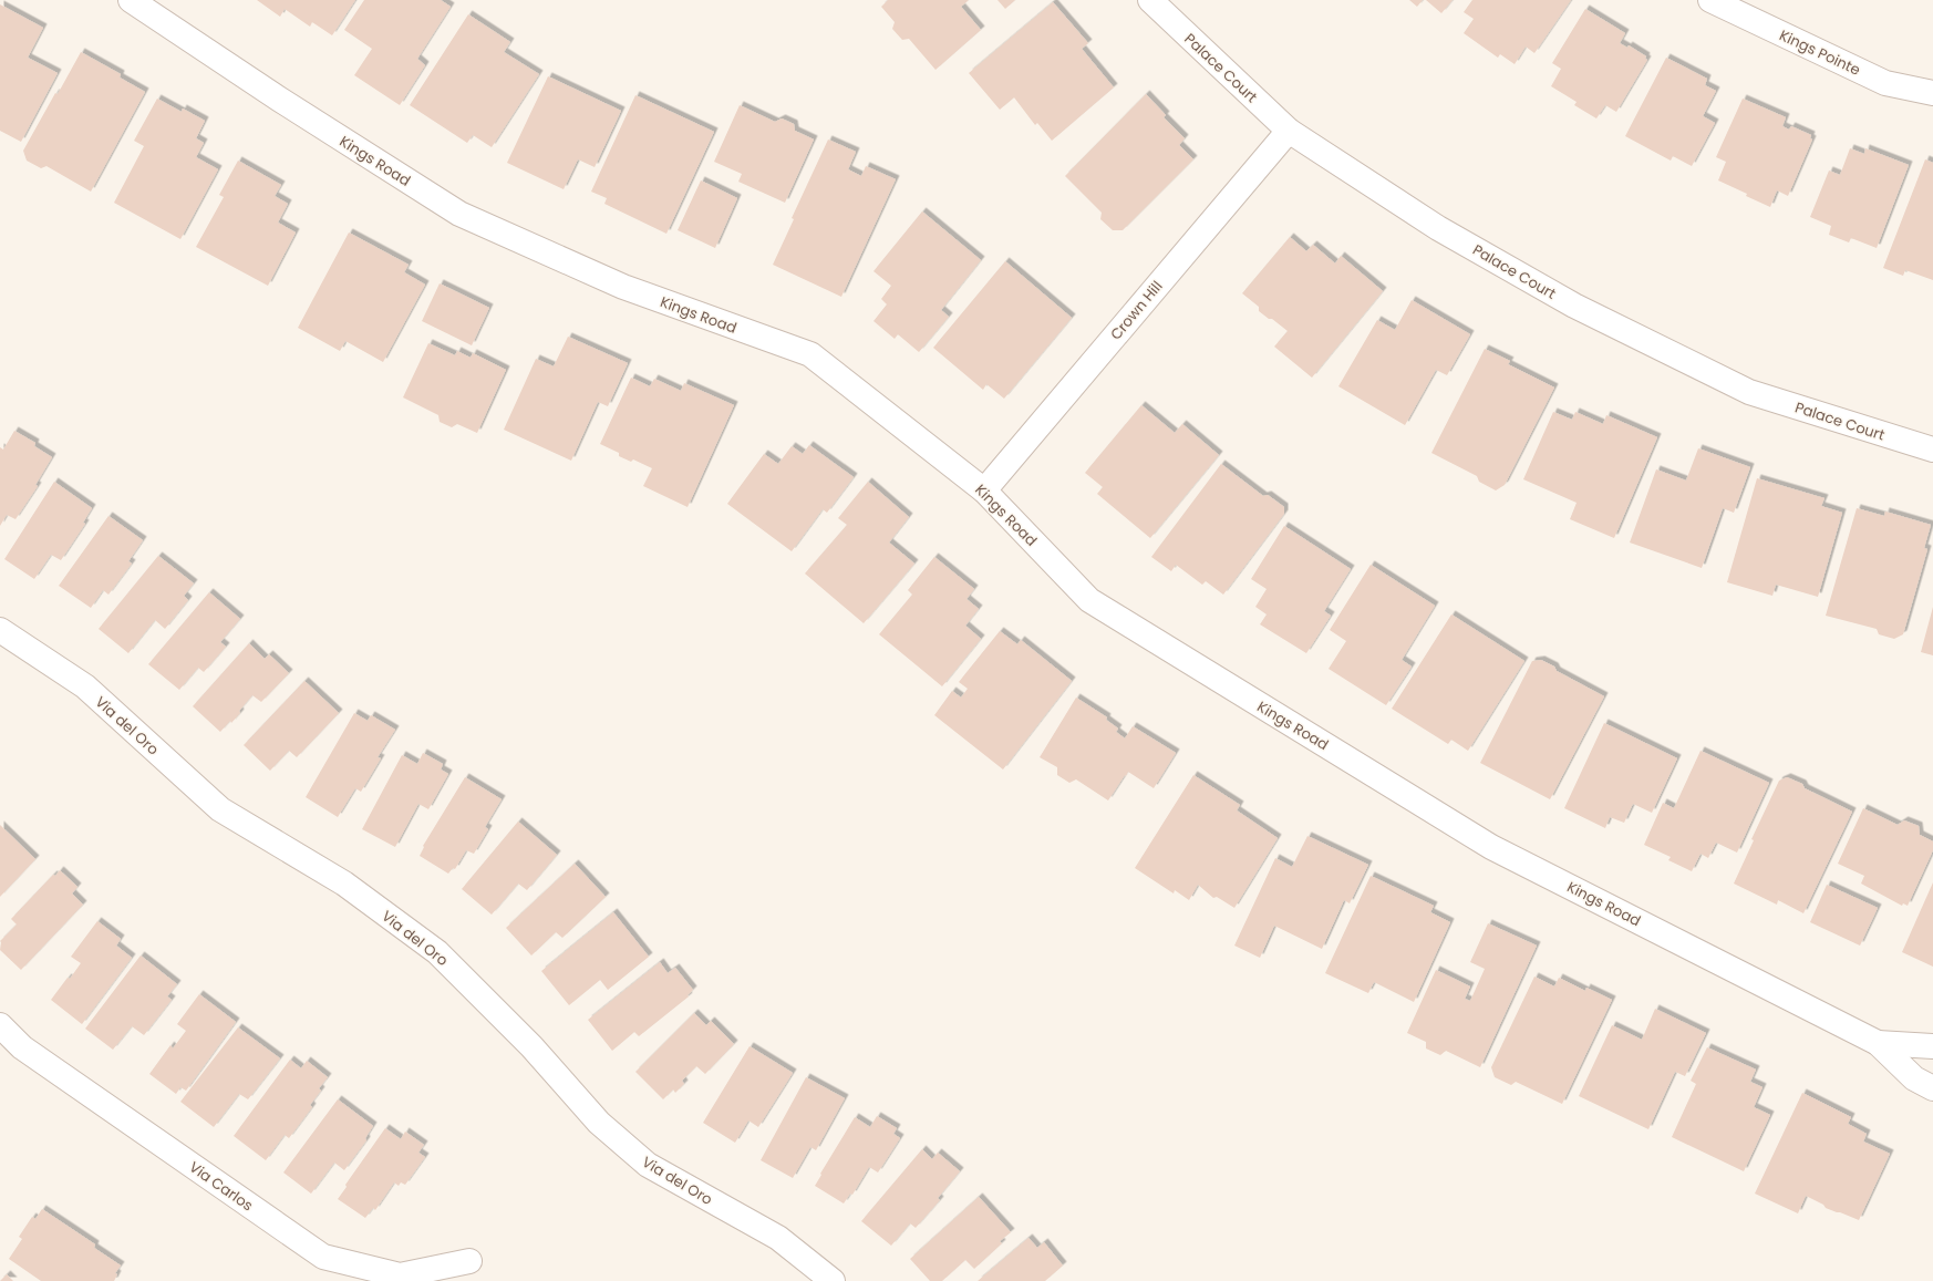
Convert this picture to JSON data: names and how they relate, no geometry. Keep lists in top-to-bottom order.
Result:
{
  "streets": {
    "street": [
      "Kings Pointe",
      "Palace Court",
      "Kings Road",
      "Crown Hill",
      "Via del Oro",
      "Via Carlos"
    ]
  },
  "crossings": [
    ["Palace Court", "Crown Hill"],
    ["Kings Road", "Crown Hill"]
  ]
}
